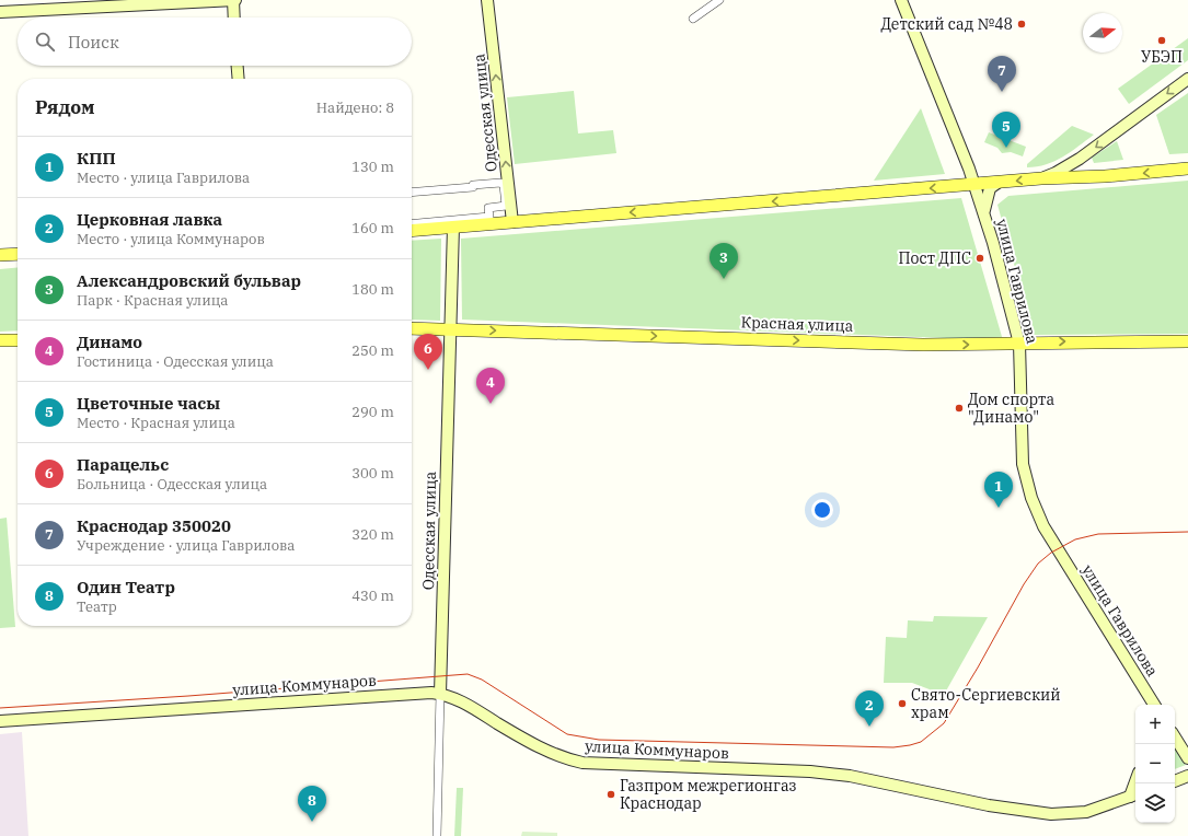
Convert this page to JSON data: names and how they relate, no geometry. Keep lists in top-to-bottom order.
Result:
{
  "streets": {
    "main road": [
      "Одесская улица",
      "улица Гаврилова",
      "Красная улица",
      "улица Коммунаров"
    ]
  },
  "crossings": [
    ["Одесская улица", "Красная улица"],
    ["Одесская улица", "улица Коммунаров"],
    ["улица Гаврилова", "Красная улица"]
  ],
  "one_way": ["Красная улица"],
  "places": [
    "Детский сад №48",
    "УБЭП",
    "Пост ДПС",
    "Дом спорта \"Динамо\"",
    "Свято-Сергиевский храм",
    "Газпром межрегионгаз Краснодар"
  ],
  "north": "right",
  "page": {
    "search": "Поиск",
    "pins": [
      "7",
      "5",
      "3",
      "6",
      "4",
      "1",
      "2",
      "8"
    ],
    "heading": ["Рядом", "Найдено: 8"],
    "list": [
      {
        "mark": "1",
        "name": "КПП",
        "note": "Место · улица Гаврилова",
        "value": "130 m"
      },
      {
        "mark": "2",
        "name": "Церковная лавка",
        "note": "Место · улица Коммунаров",
        "value": "160 m"
      },
      {
        "mark": "3",
        "name": "Александровский бульвар",
        "note": "Парк · Красная улица",
        "value": "180 m"
      },
      {
        "mark": "4",
        "name": "Динамо",
        "note": "Гостиница · Одесская улица",
        "value": "250 m"
      },
      {
        "mark": "5",
        "name": "Цветочные часы",
        "note": "Место · Красная улица",
        "value": "290 m"
      },
      {
        "mark": "6",
        "name": "Парацельс",
        "note": "Больница · Одесская улица",
        "value": "300 m"
      },
      {
        "mark": "7",
        "name": "Краснодар 350020",
        "note": "Учреждение · улица Гаврилова",
        "value": "320 m"
      },
      {
        "mark": "8",
        "name": "Один Театр",
        "note": "Театр",
        "value": "430 m"
      }
    ],
    "map_buttons": ["+", "−"]
  }
}
